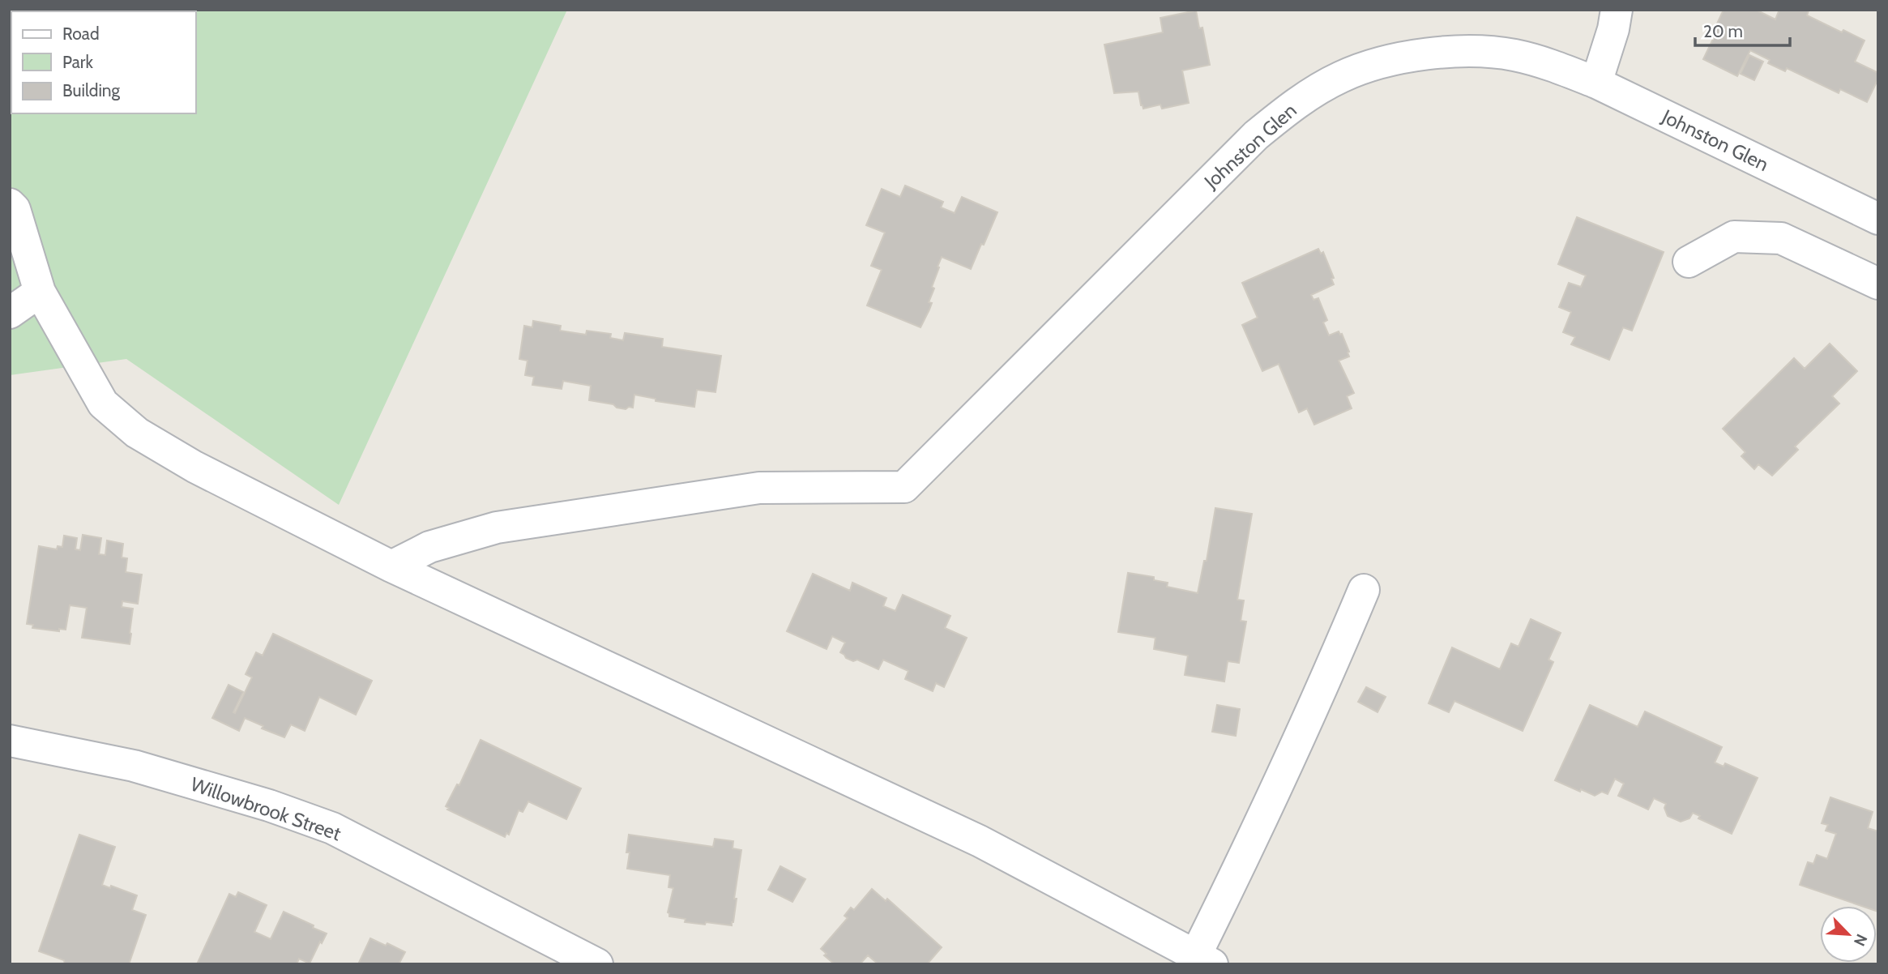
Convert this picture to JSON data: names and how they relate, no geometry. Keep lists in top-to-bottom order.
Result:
{
  "streets": {
    "street": ["Johnston Glen", "Willowbrook Street"]
  },
  "legend": ["Road", "Park", "Building"],
  "scale_bar": "20 m",
  "north": "bottom right"
}
